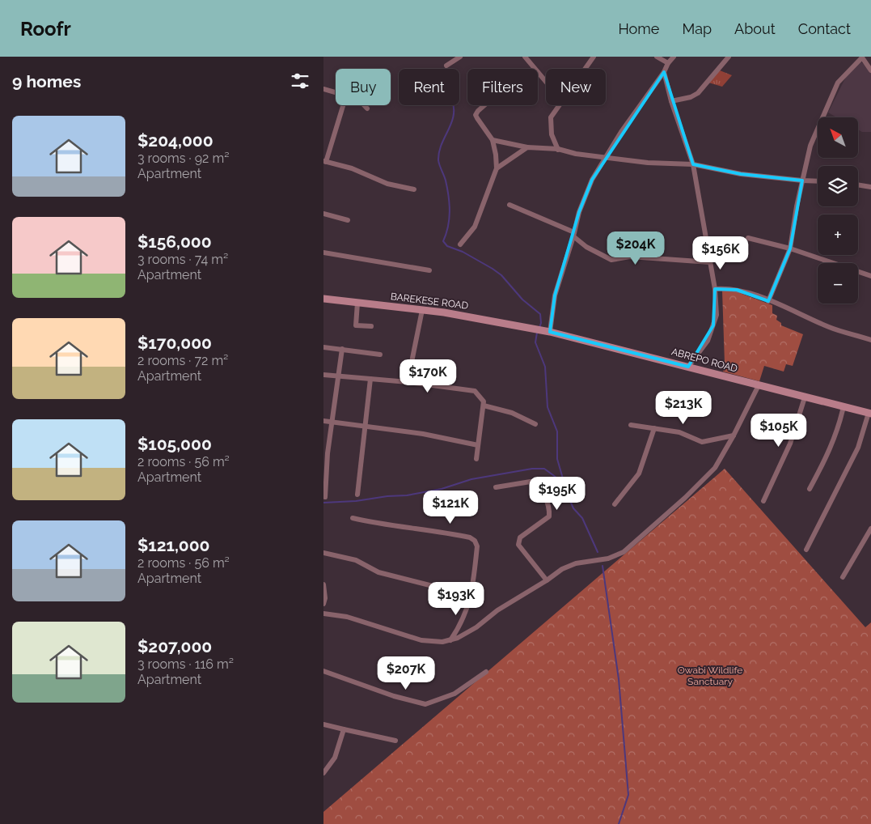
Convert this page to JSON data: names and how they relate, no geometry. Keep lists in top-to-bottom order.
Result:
{
  "streets": {
    "main road": ["BAREKESE ROAD", "ABREPO ROAD"]
  },
  "crossings": [
    ["BAREKESE ROAD", "ABREPO ROAD"]
  ],
  "parks": ["Owabi Wildlife Sanctuary"],
  "north": "top left",
  "page": {
    "header": "Roofr",
    "nav": [
      "Home",
      "Map",
      "About",
      "Contact"
    ],
    "heading": "9 homes",
    "chip": [
      "Buy",
      "Rent",
      "Filters",
      "New"
    ],
    "list": [
      {
        "name": "$204,000",
        "note": "3 rooms · 92 m² · Apartment"
      },
      {
        "name": "$156,000",
        "note": "3 rooms · 74 m² · Apartment"
      },
      {
        "name": "$170,000",
        "note": "2 rooms · 72 m² · Apartment"
      },
      {
        "name": "$105,000",
        "note": "2 rooms · 56 m² · Apartment"
      },
      {
        "name": "$121,000",
        "note": "2 rooms · 56 m² · Apartment"
      },
      {
        "name": "$207,000",
        "note": "3 rooms · 116 m² · Apartment"
      }
    ],
    "map_buttons": ["+", "−"],
    "price": [
      "$204K",
      "$156K",
      "$170K",
      "$213K",
      "$105K",
      "$195K",
      "$121K",
      "$193K",
      "$207K"
    ]
  }
}
